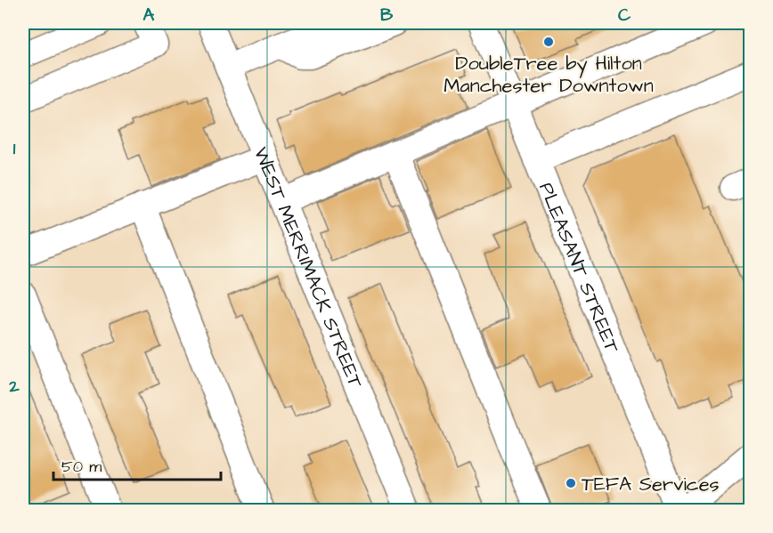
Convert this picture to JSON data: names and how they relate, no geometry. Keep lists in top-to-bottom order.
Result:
{
  "streets": {
    "street": ["WEST MERRIMACK STREET", "PLEASANT STREET"]
  },
  "places": ["DoubleTree by Hilton Manchester Downtown", "TEFA Services"],
  "scale_bar": "50 m",
  "grid": {
    "columns": ["A", "B", "C"],
    "rows": ["1", "2"]
  }
}
